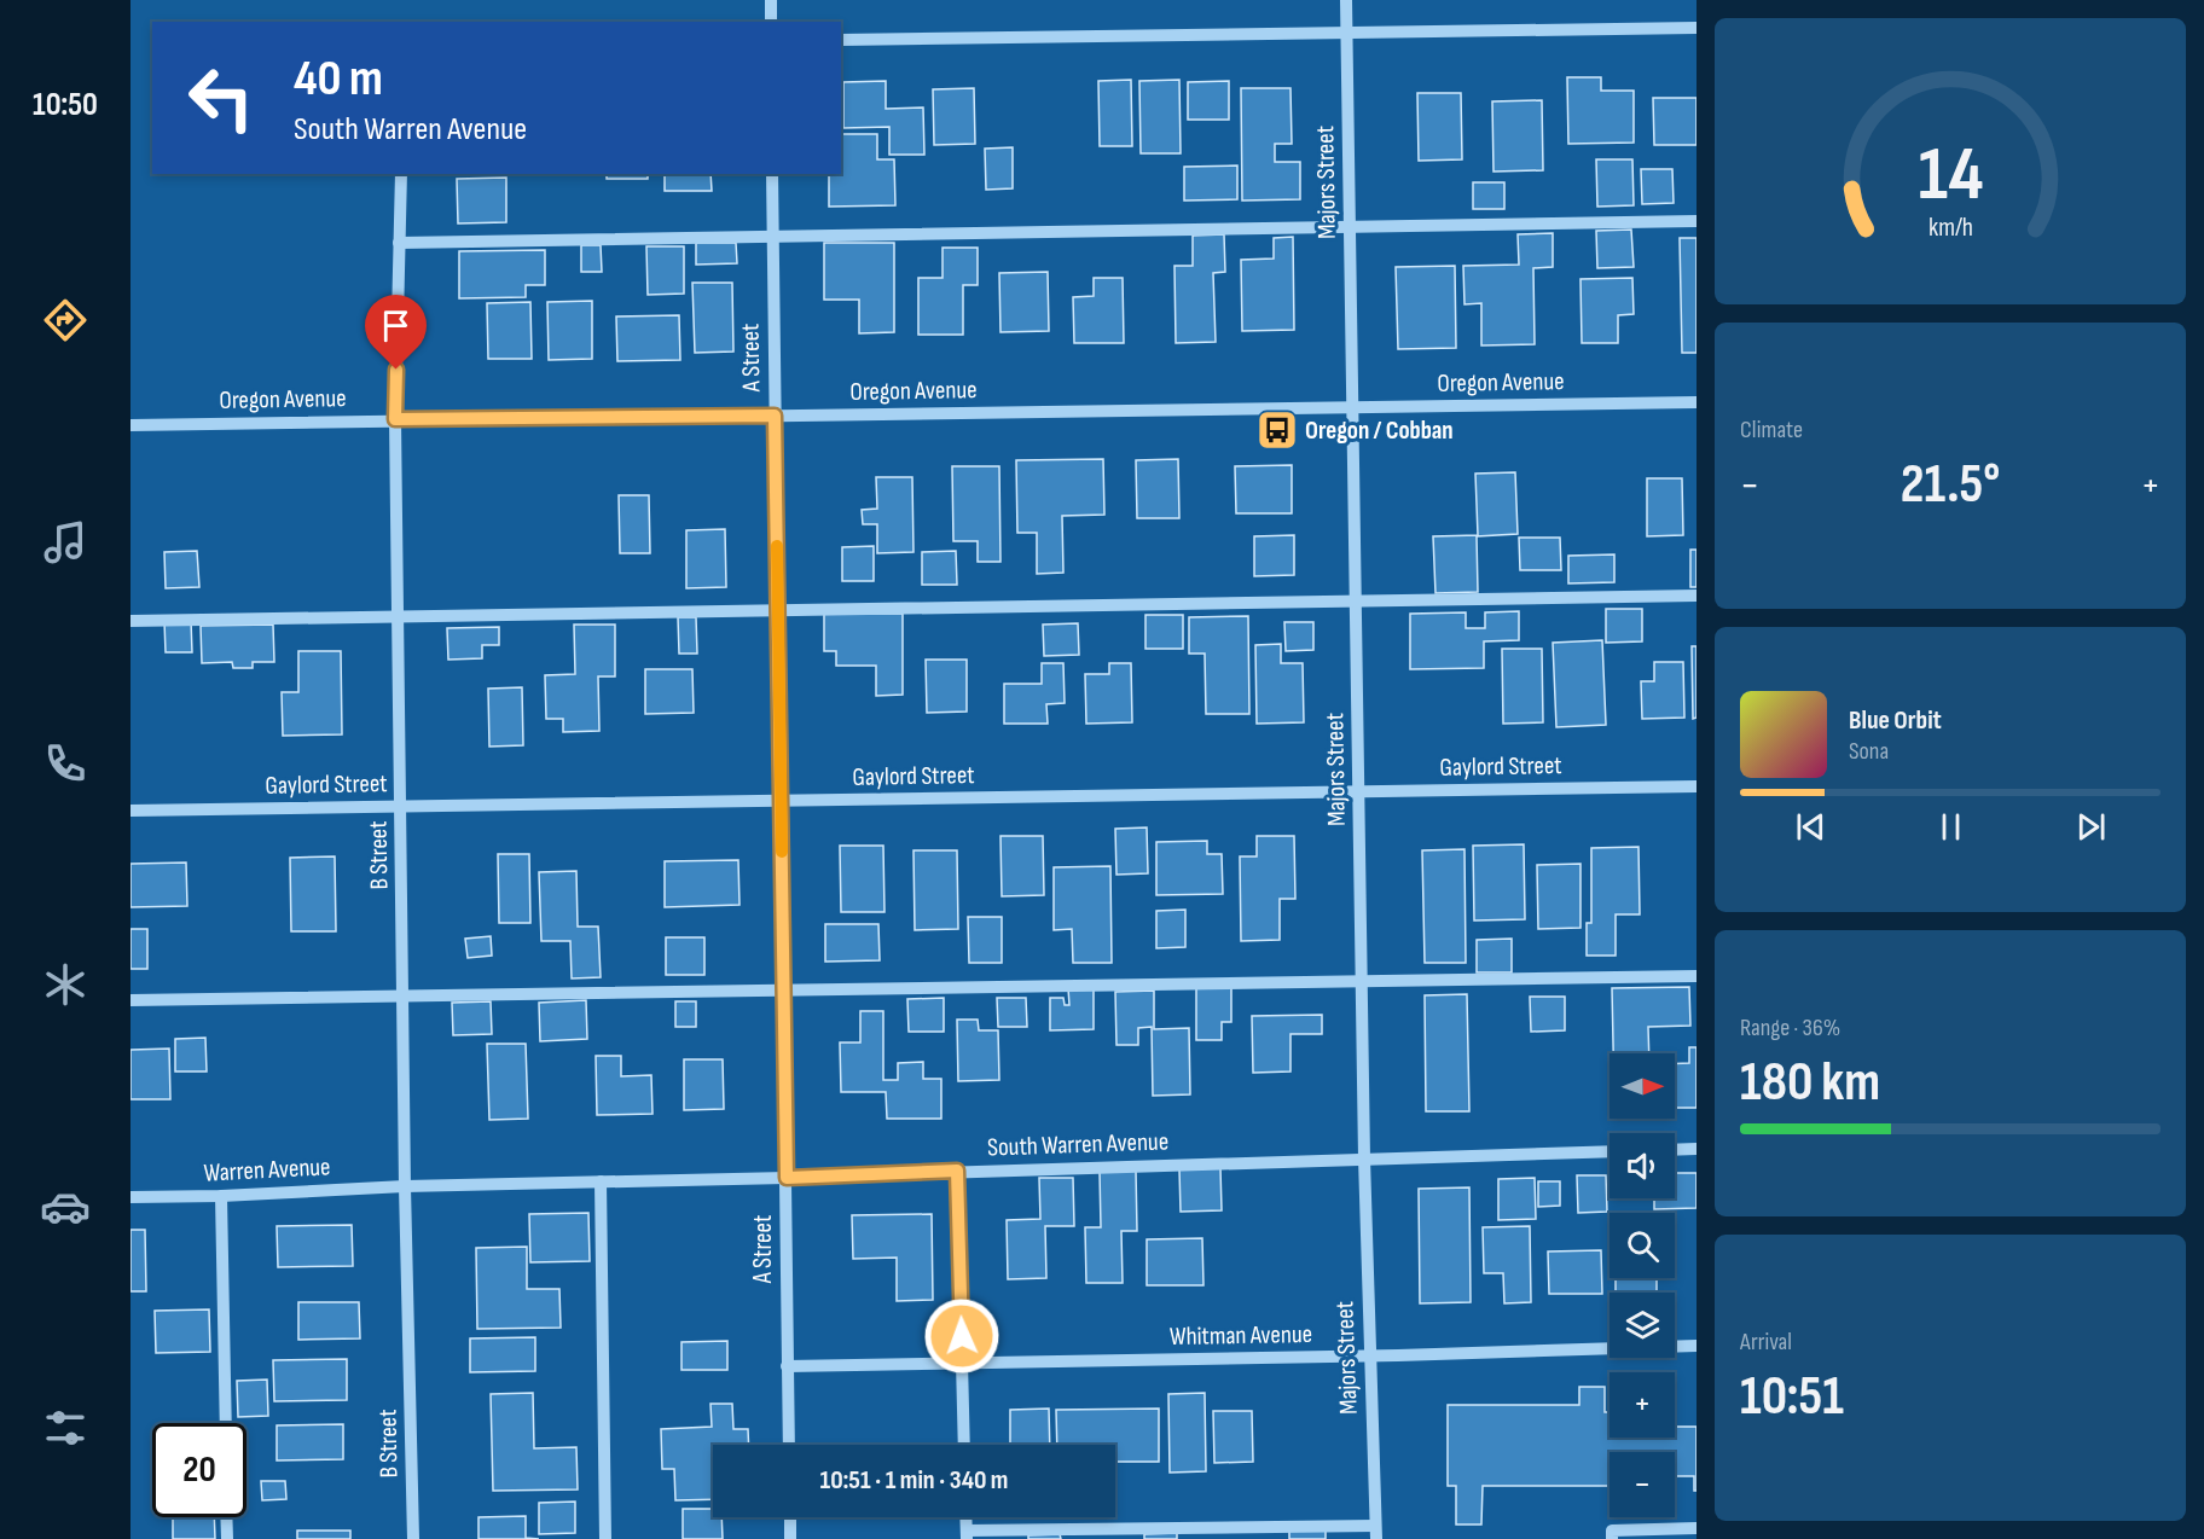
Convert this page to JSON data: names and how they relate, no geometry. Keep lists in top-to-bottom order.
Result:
{
  "streets": {
    "street": [
      "Majors Street",
      "A Street",
      "Oregon Avenue",
      "Gaylord Street",
      "B Street",
      "South Warren Avenue",
      "Warren Avenue",
      "Whitman Avenue"
    ]
  },
  "crossings": [
    ["Majors Street", "Oregon Avenue"],
    ["Majors Street", "Gaylord Street"],
    ["Majors Street", "South Warren Avenue"],
    ["Majors Street", "Whitman Avenue"],
    ["A Street", "Oregon Avenue"],
    ["A Street", "Gaylord Street"],
    ["A Street", "South Warren Avenue"],
    ["A Street", "Whitman Avenue"],
    ["Oregon Avenue", "B Street"],
    ["Gaylord Street", "B Street"],
    ["B Street", "South Warren Avenue"],
    ["B Street", "Warren Avenue"],
    ["South Warren Avenue", "Warren Avenue"]
  ],
  "places": {
    "bus stop": ["Oregon / Cobban"]
  },
  "north": "right",
  "page": {
    "tabs": "10:50",
    "turn": ["40 m", "South Warren Avenue"],
    "tile": [
      "Climate",
      ["Range · 36%", "180 km"],
      ["Arrival", "10:51"]
    ],
    "heat": ["−", "21.5°", "+"],
    "song": ["Blue Orbit", "Sona"],
    "map_buttons": ["+", "−"],
    "limit": "20",
    "trip": "10:51 · 1 min · 340 m",
    "gauge": ["14", "km/h"]
  }
}
